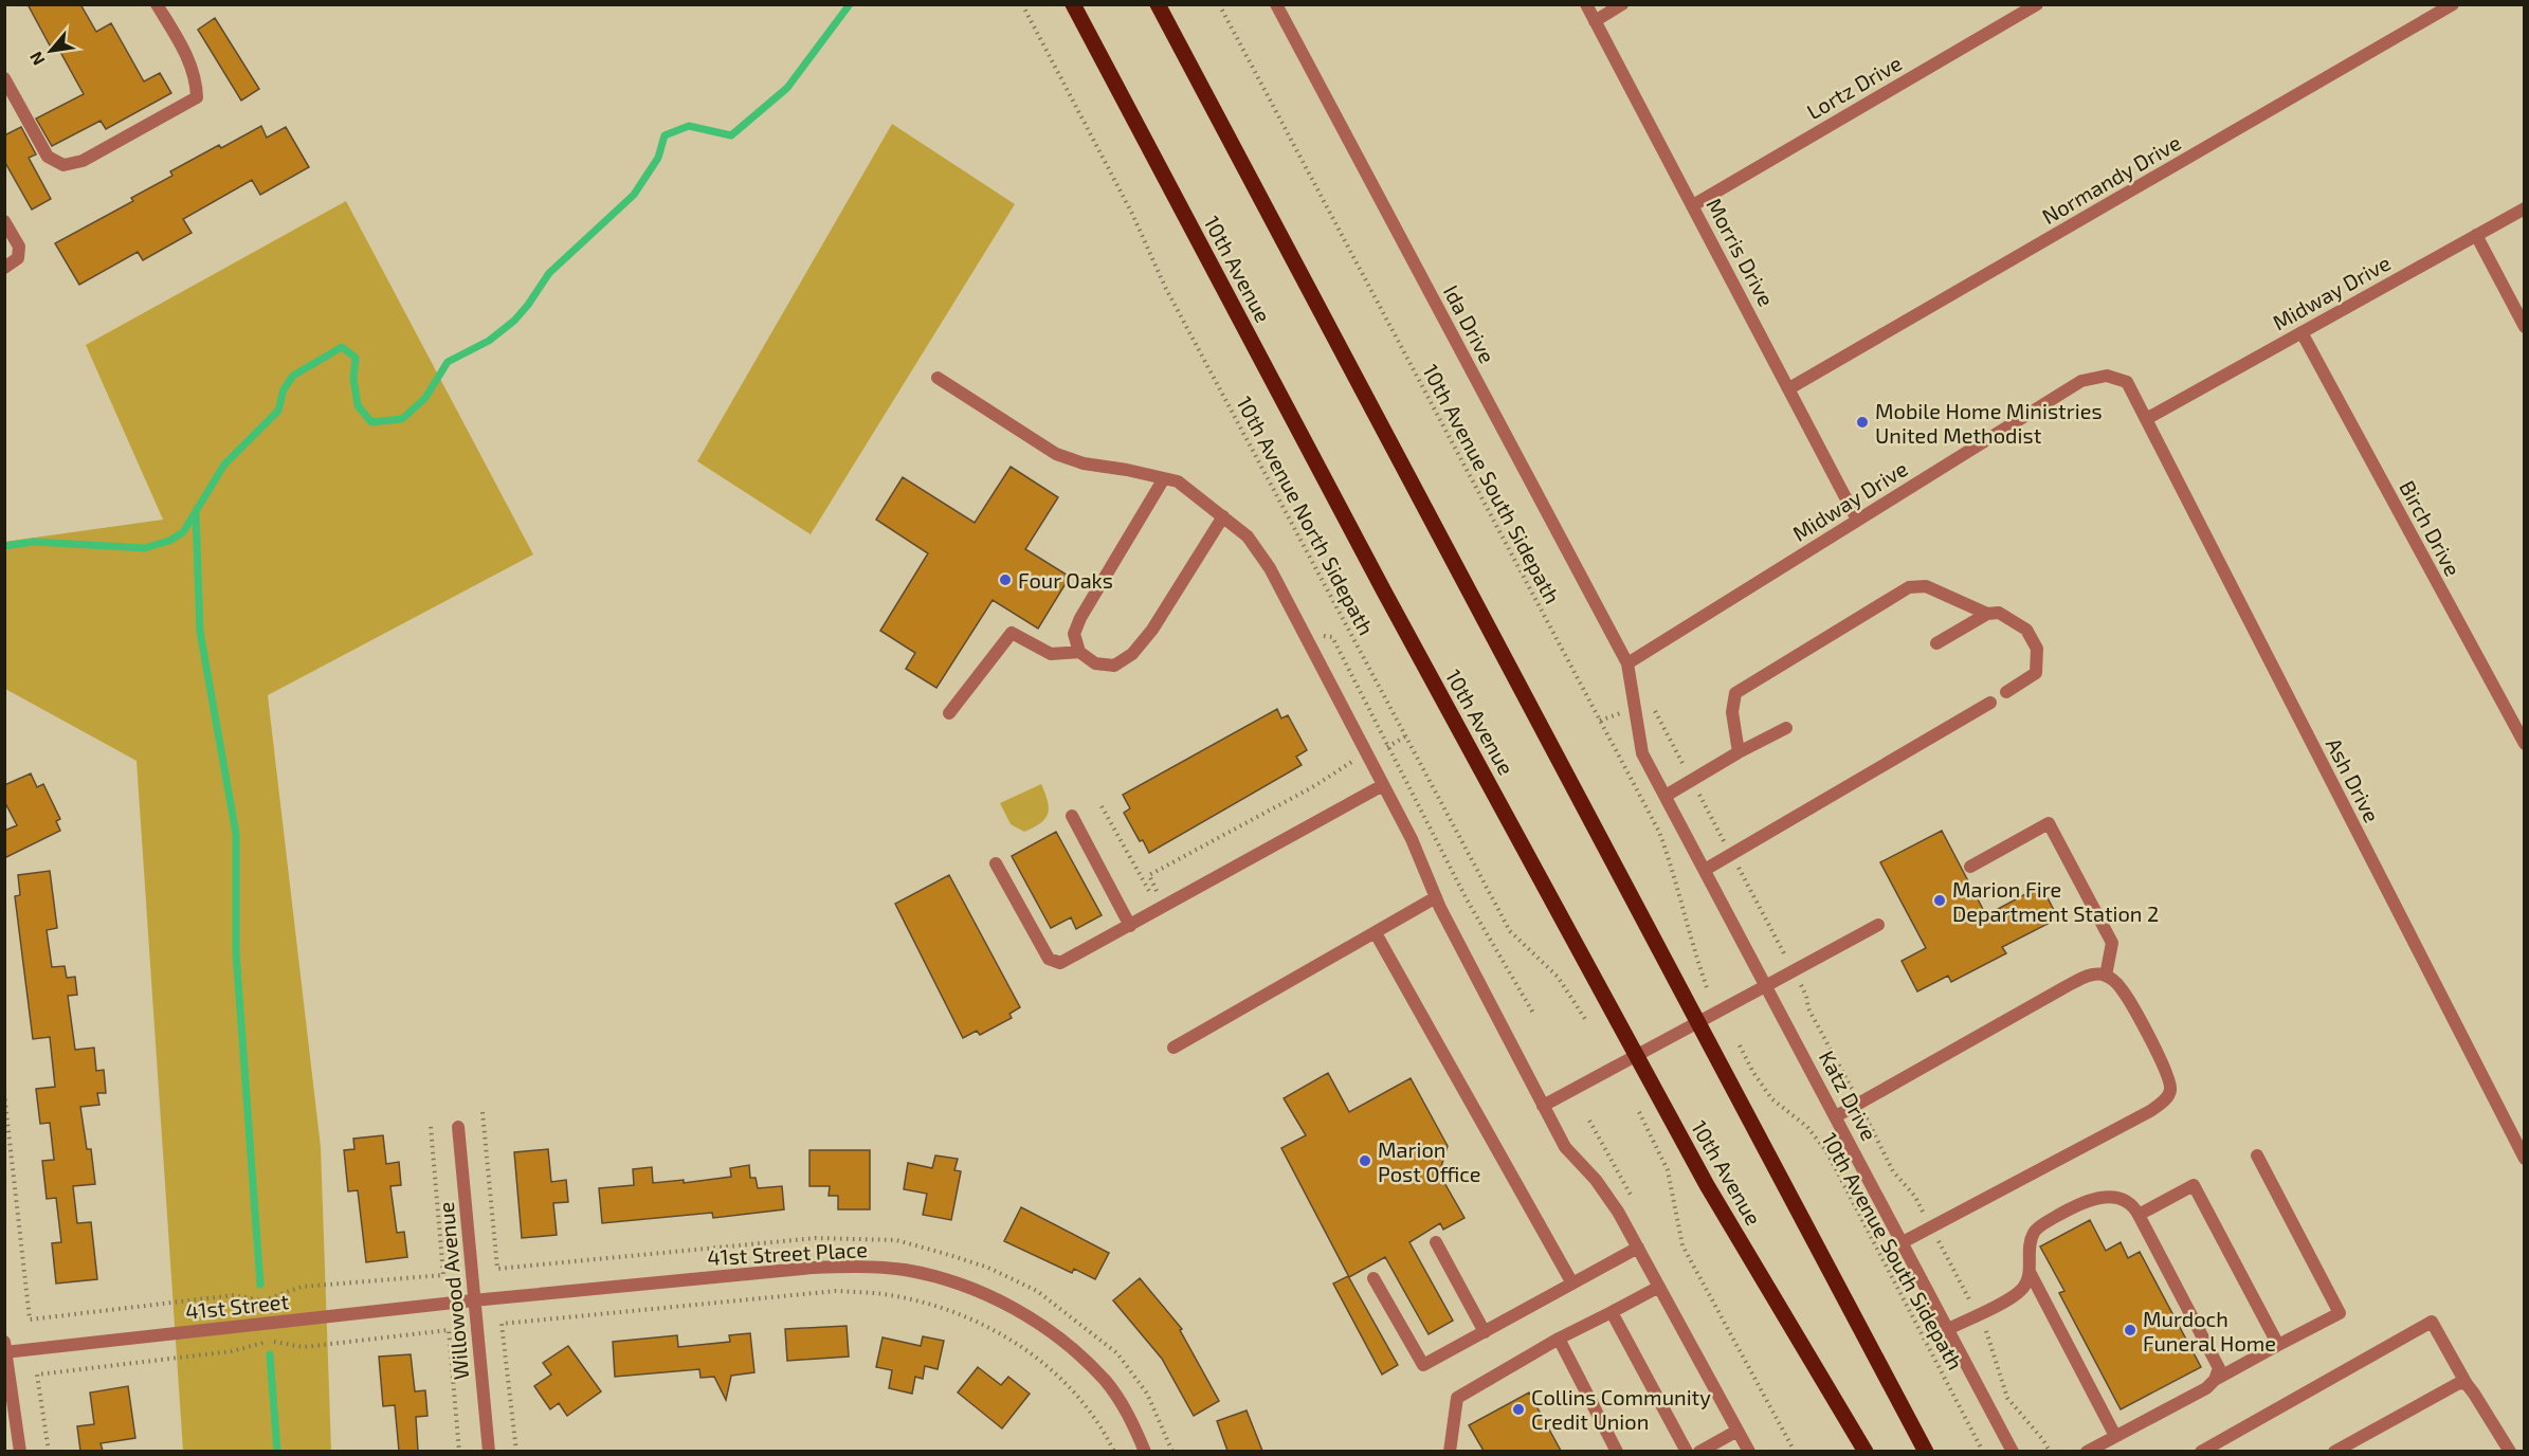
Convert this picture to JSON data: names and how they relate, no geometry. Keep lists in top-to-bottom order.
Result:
{
  "streets": {
    "main road": ["10th Avenue"],
    "street": [
      "Lortz Drive",
      "Normandy Drive",
      "Morris Drive",
      "Midway Drive",
      "Ida Drive",
      "Birch Drive",
      "Ash Drive",
      "Katz Drive",
      "41st Street Place",
      "Willowood Avenue",
      "41st Street"
    ],
    "path": ["10th Avenue South Sidepath", "10th Avenue North Sidepath"]
  },
  "crossings": [
    ["Lortz Drive", "Morris Drive"],
    ["Normandy Drive", "Morris Drive"],
    ["Morris Drive", "Midway Drive"],
    ["Midway Drive", "Ida Drive"],
    ["Midway Drive", "Birch Drive"],
    ["Midway Drive", "Ash Drive"],
    ["41st Street Place", "Willowood Avenue"],
    ["41st Street Place", "41st Street"],
    ["Willowood Avenue", "41st Street"]
  ],
  "places": [
    "Mobile Home Ministries United Methodist",
    "Four Oaks",
    "Marion Fire Department Station 2",
    "Marion Post Office",
    "Murdoch Funeral Home",
    "Collins Community Credit Union"
  ],
  "north": "bottom left"
}
